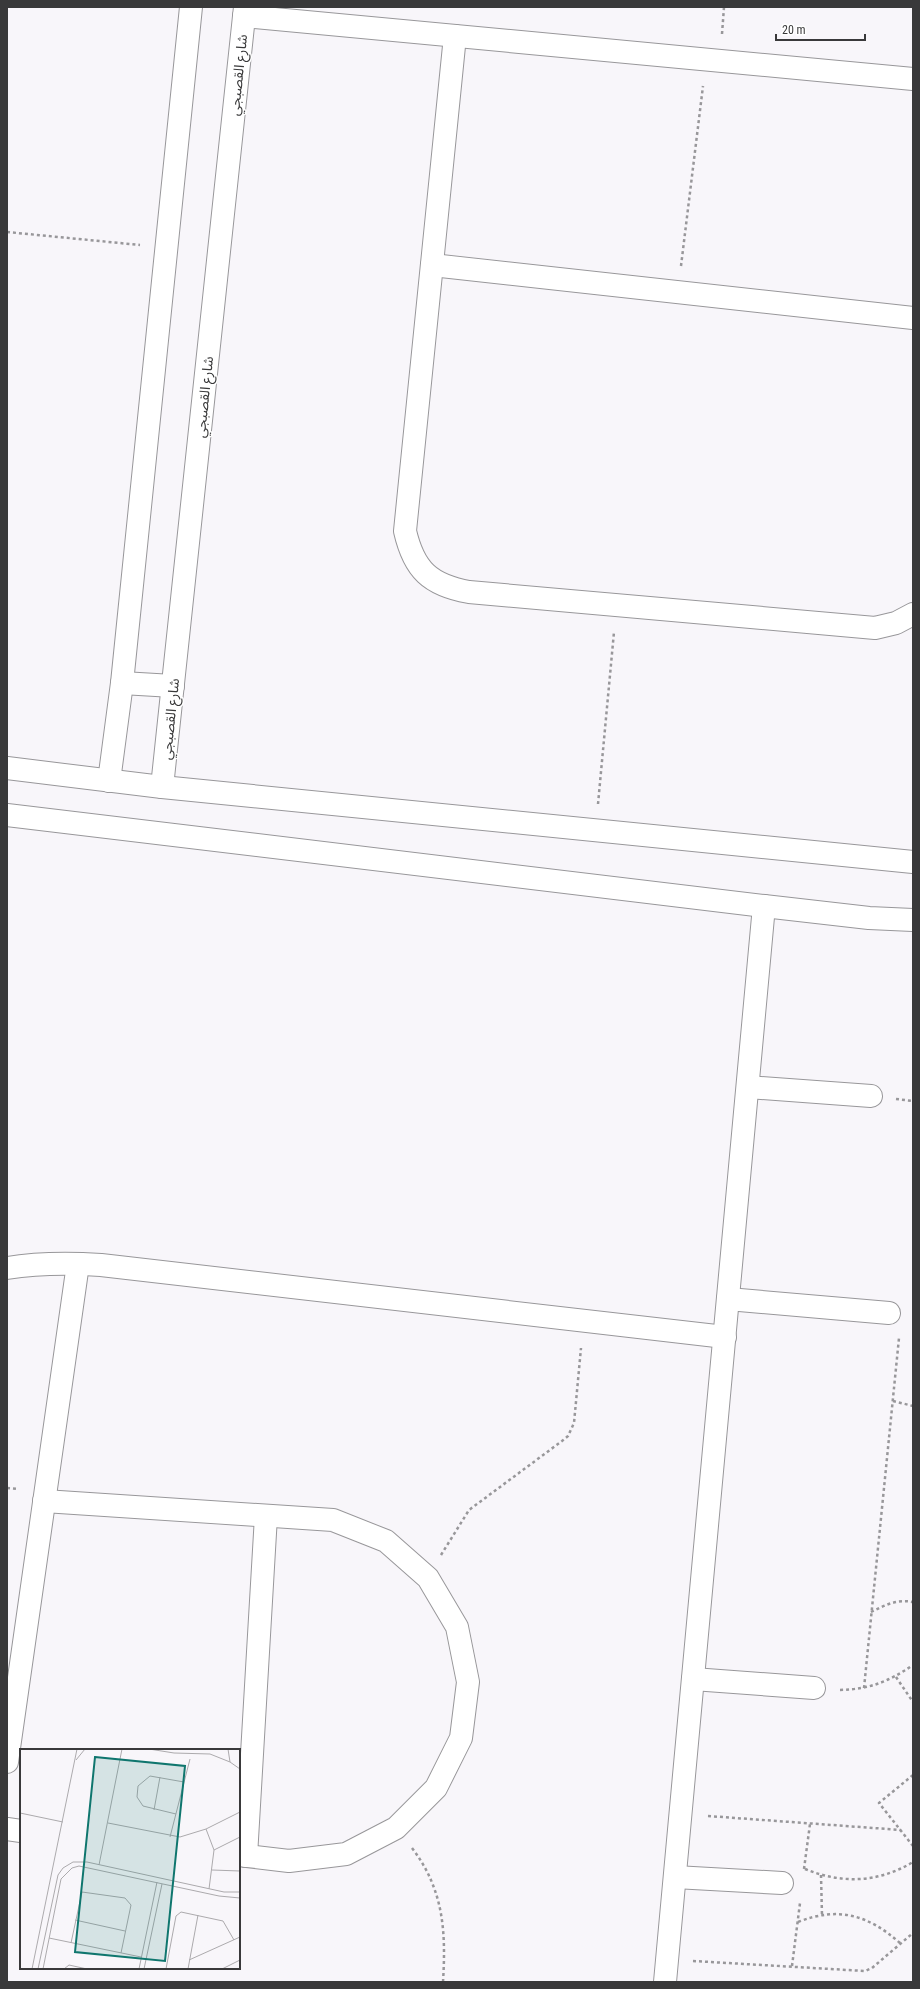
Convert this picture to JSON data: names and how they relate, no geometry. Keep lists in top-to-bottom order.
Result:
{
  "streets": {
    "street": ["شارع القصبجي"]
  },
  "scale_bar": "20 m"
}
